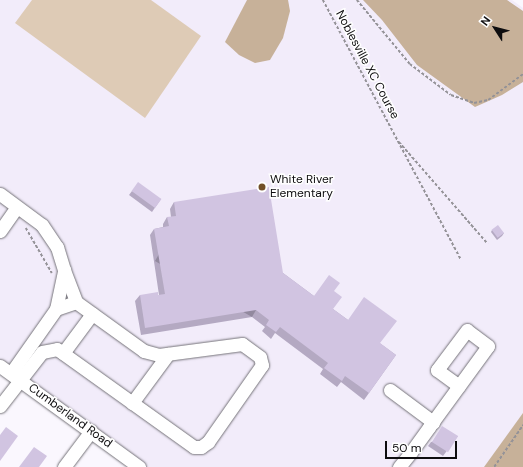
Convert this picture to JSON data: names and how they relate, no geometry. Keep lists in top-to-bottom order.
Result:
{
  "streets": {
    "street": ["Cumberland Road"],
    "path": ["Noblesville XC Course"]
  },
  "places": ["White River Elementary"],
  "scale_bar": "50 m",
  "north": "top left"
}
